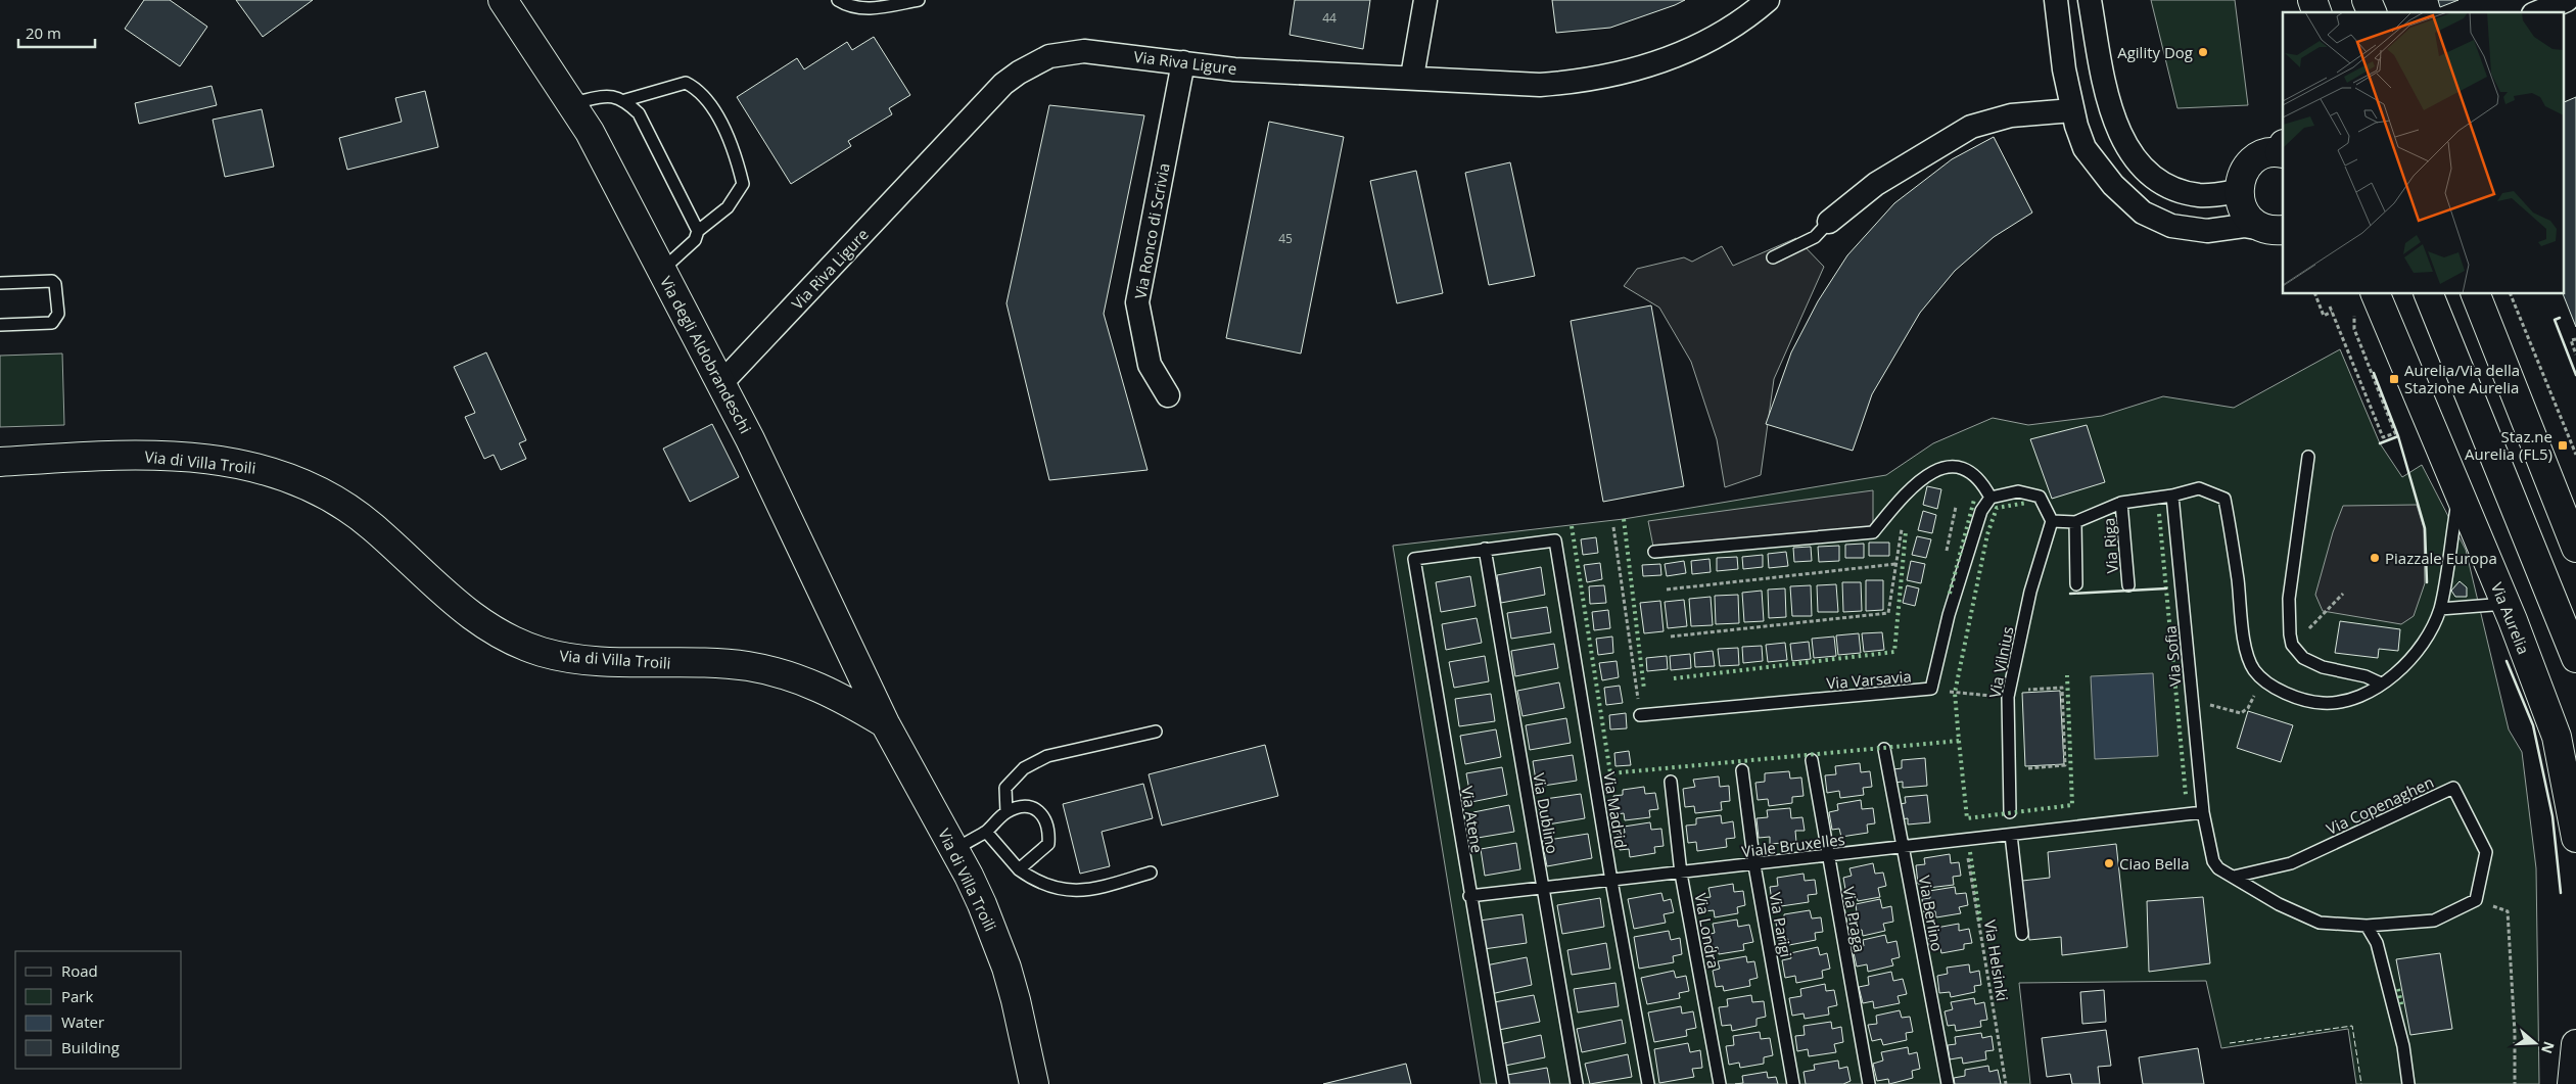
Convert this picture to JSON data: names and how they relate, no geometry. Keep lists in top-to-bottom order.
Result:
{
  "streets": {
    "main road": ["Via degli Aldobrandeschi", "Via di Villa Troili", "Via Aurelia"],
    "street": ["Via Riva Ligure", "Via Ronco di Scrivia"],
    "lane": [
      "Via Riga",
      "Via Sofia",
      "Via Vilnius",
      "Via Varsavia",
      "Via Copenaghen",
      "Via Madrid",
      "Via Dublino",
      "Via Atene",
      "Viale Bruxelles",
      "Via Berlino",
      "Via Praga",
      "Via Parigi",
      "Via Londra"
    ],
    "path": ["Via Helsinki"]
  },
  "crossings": [
    ["Via Riva Ligure", "Via Ronco di Scrivia"],
    ["Via Riva Ligure", "Via degli Aldobrandeschi"],
    ["Via degli Aldobrandeschi", "Via di Villa Troili"],
    ["Via Sofia", "Via Copenaghen"],
    ["Via Sofia", "Viale Bruxelles"],
    ["Via Madrid", "Via Dublino"],
    ["Via Madrid", "Via Atene"],
    ["Via Madrid", "Viale Bruxelles"],
    ["Via Dublino", "Via Atene"],
    ["Via Dublino", "Viale Bruxelles"],
    ["Via Atene", "Viale Bruxelles"],
    ["Viale Bruxelles", "Via Berlino"],
    ["Viale Bruxelles", "Via Praga"],
    ["Viale Bruxelles", "Via Parigi"],
    ["Viale Bruxelles", "Via Londra"],
    ["Viale Bruxelles", "Via Helsinki"]
  ],
  "places": {
    "other": ["Agility Dog", "Piazzale Europa", "Ciao Bella"],
    "transit": ["Aurelia/Via della Stazione Aurelia", "Staz.ne Aurelia (FL5)"]
  },
  "house_numbers": ["44", "45"],
  "legend": [
    "Road",
    "Park",
    "Water",
    "Building"
  ],
  "scale_bar": "20 m",
  "north": "right"
}
